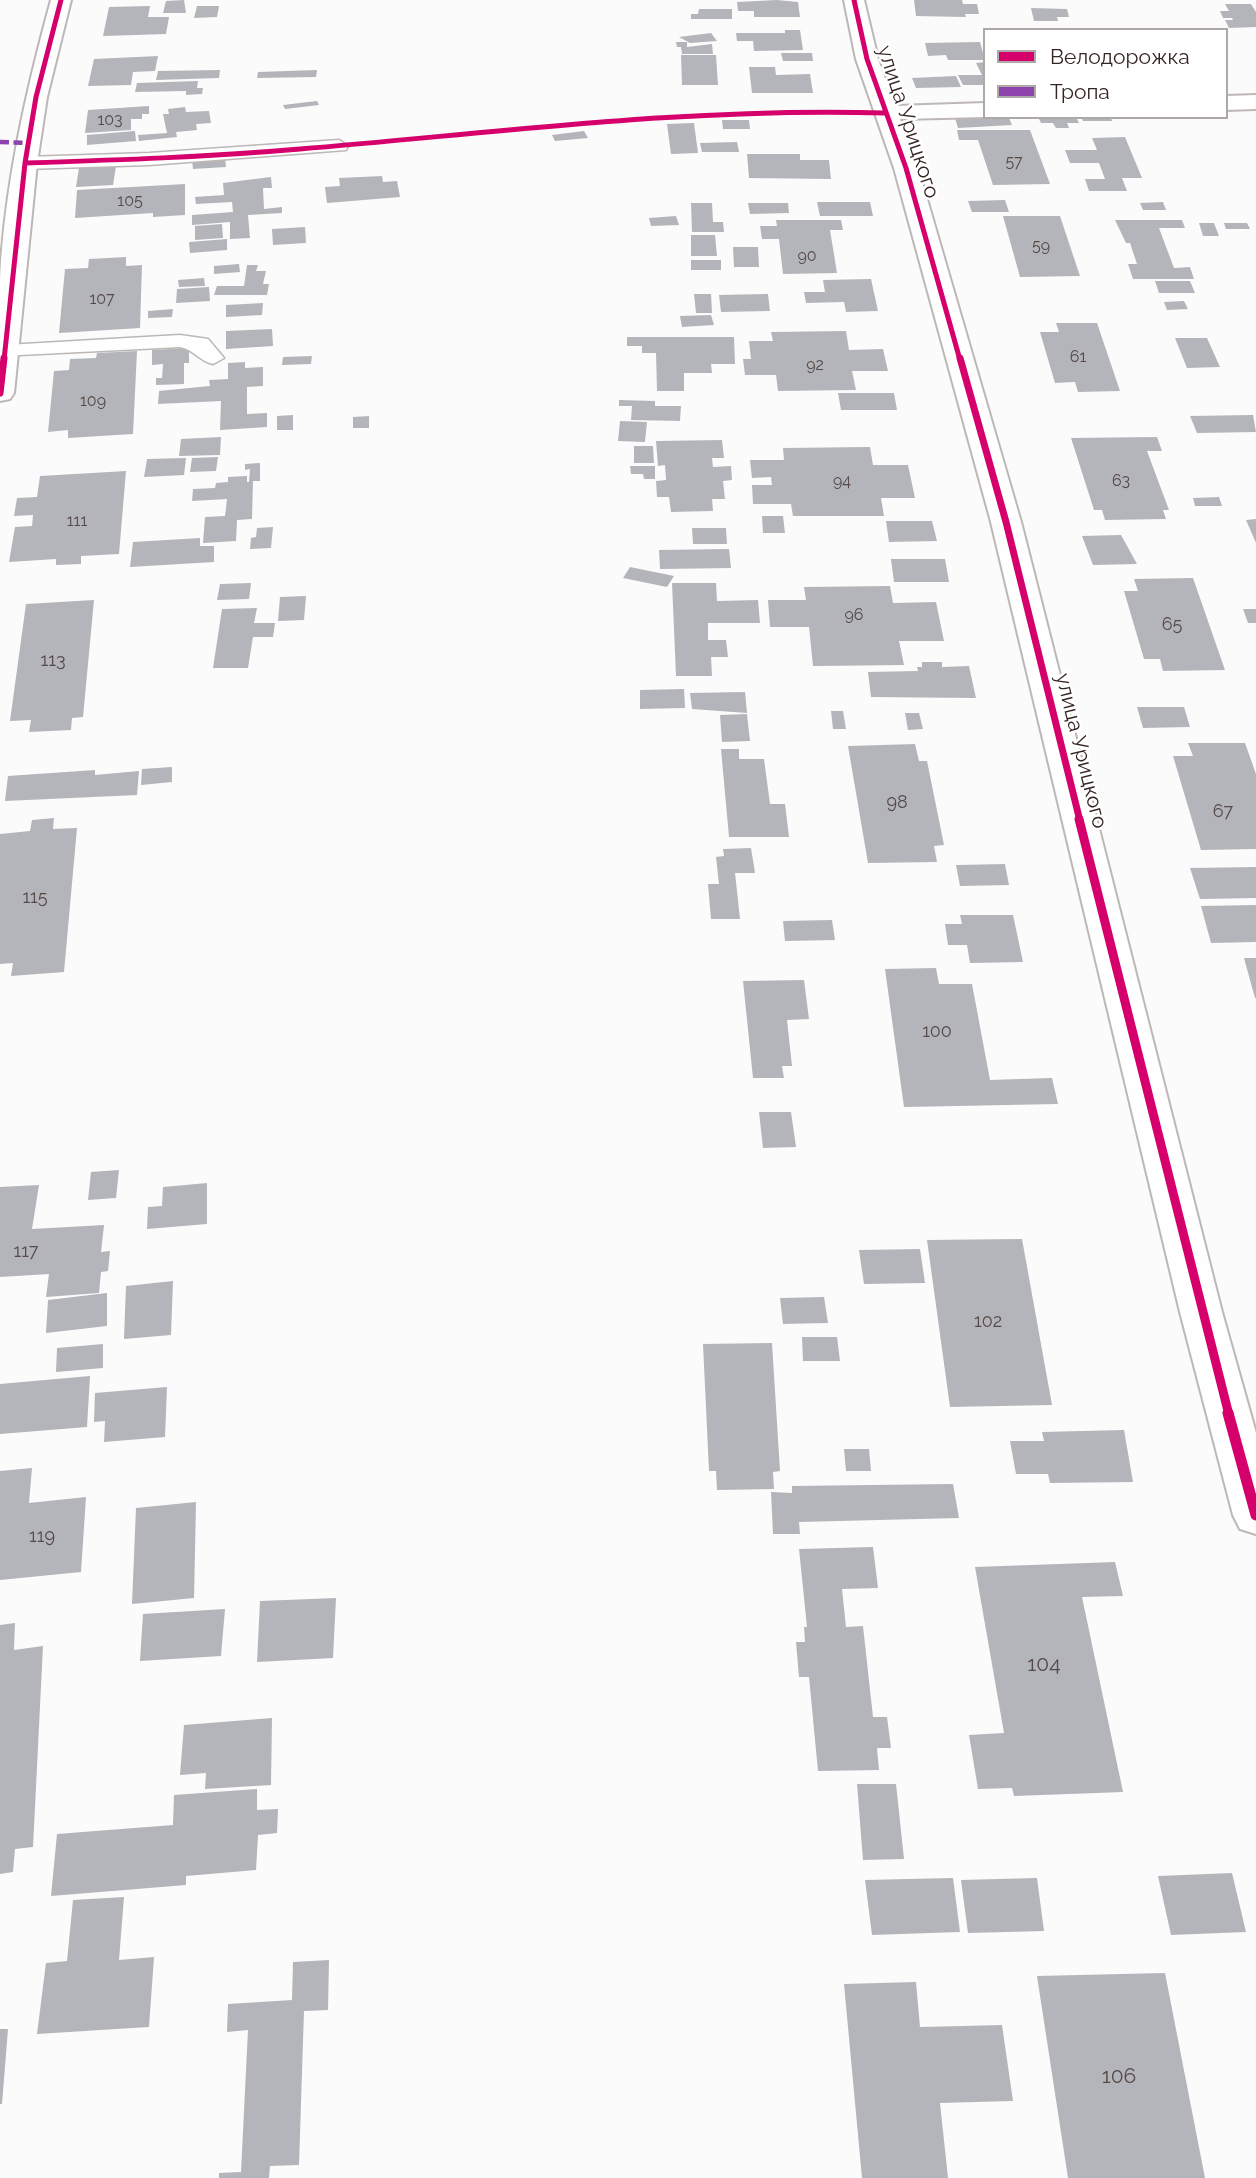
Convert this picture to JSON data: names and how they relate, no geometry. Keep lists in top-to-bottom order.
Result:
{
  "streets": {
    "street": ["улица Урицкого"]
  },
  "house_numbers": [
    "103",
    "57",
    "105",
    "59",
    "90",
    "107",
    "61",
    "92",
    "109",
    "94",
    "63",
    "111",
    "96",
    "65",
    "113",
    "98",
    "67",
    "115",
    "100",
    "117",
    "102",
    "119",
    "104",
    "106"
  ],
  "legend": ["Велодорожка", "Тропа"]
}
